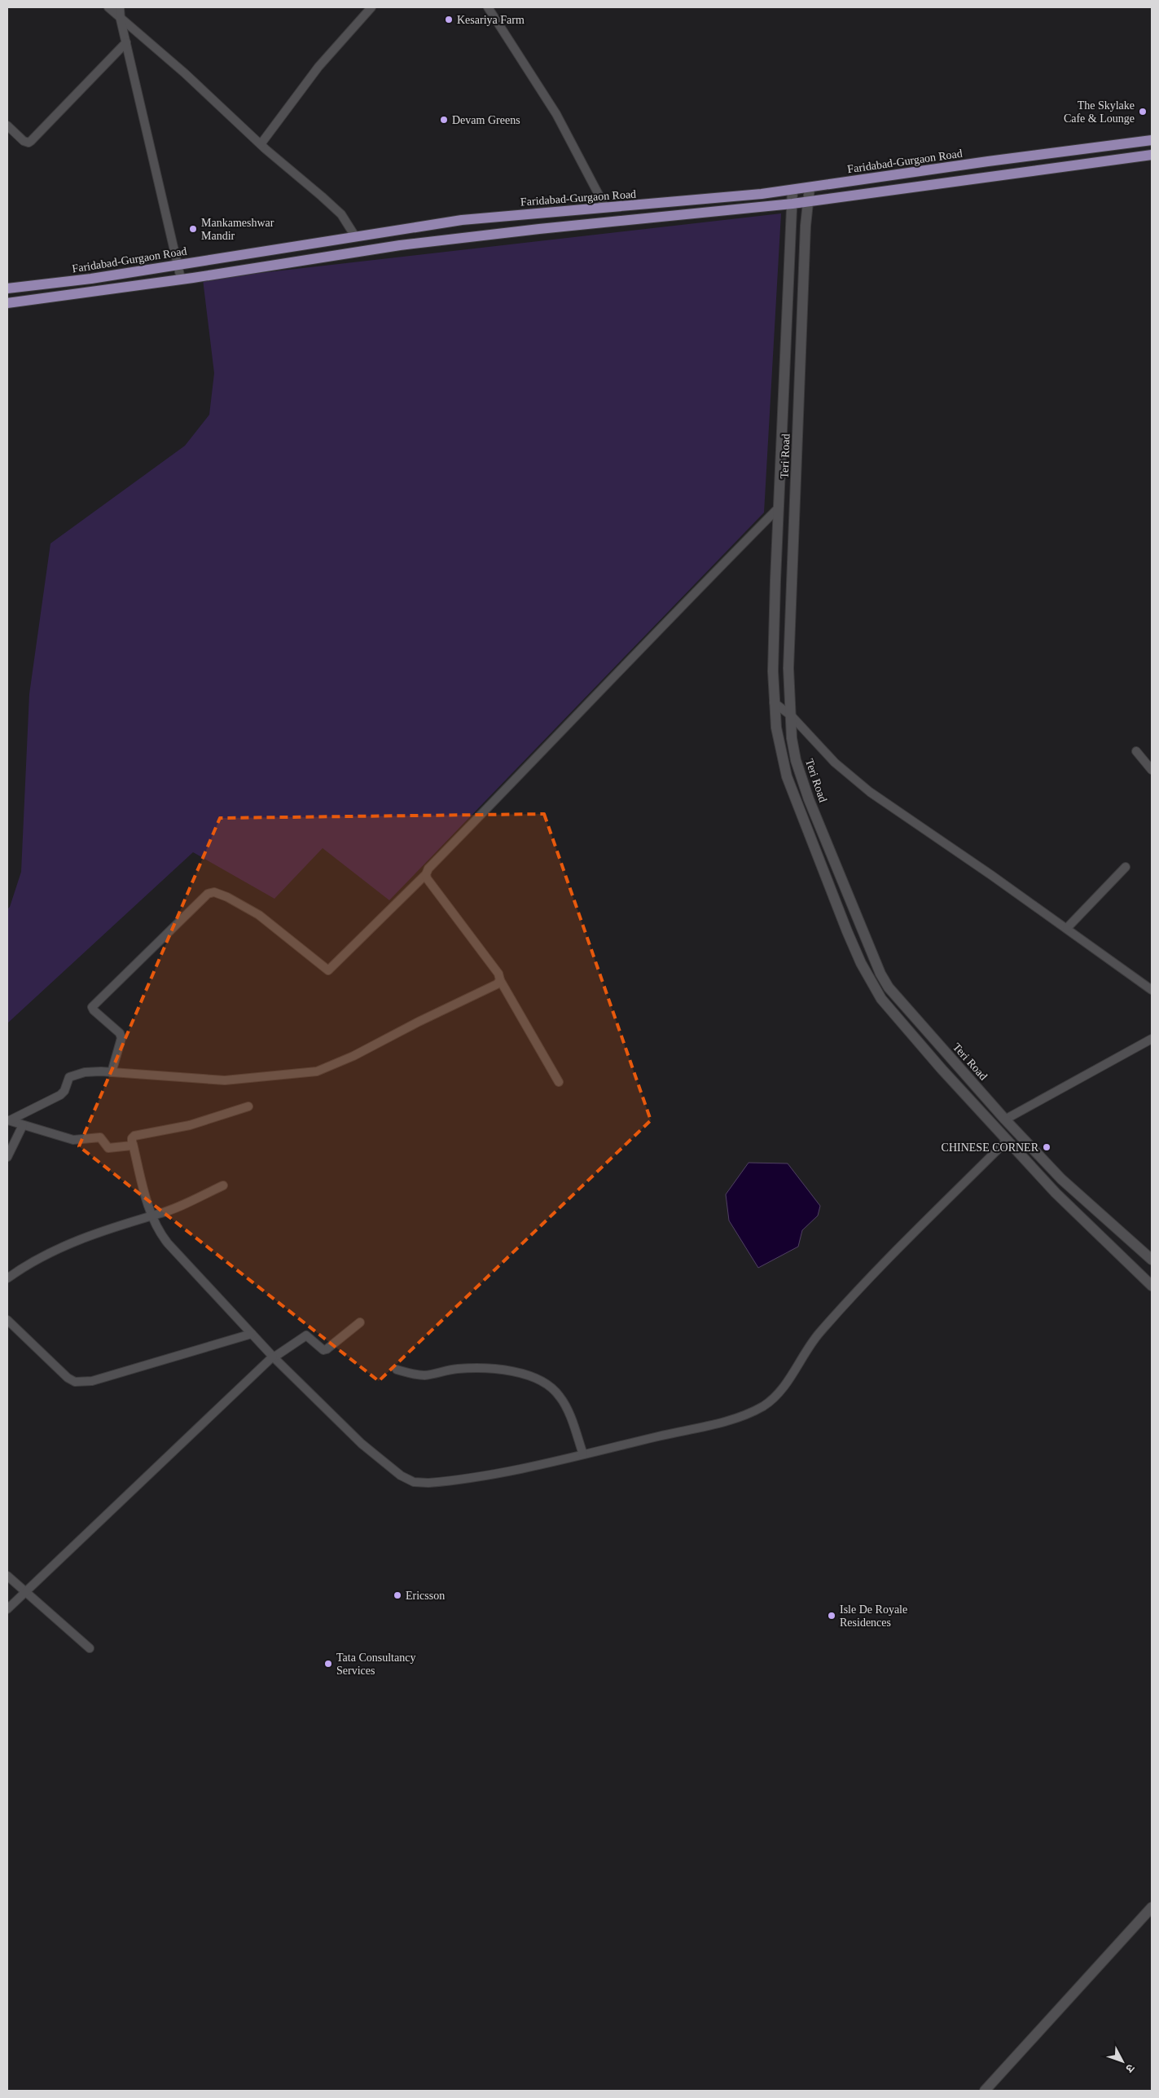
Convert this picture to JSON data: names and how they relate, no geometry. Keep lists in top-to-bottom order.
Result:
{
  "streets": {
    "main road": ["Faridabad-Gurgaon Road"],
    "street": ["Teri Road"]
  },
  "crossings": [
    ["Faridabad-Gurgaon Road", "Teri Road"]
  ],
  "places": [
    "Kesariya Farm",
    "The Skylake Cafe & Lounge",
    "Devam Greens",
    "Mankameshwar Mandir",
    "CHINESE CORNER",
    "Ericsson",
    "Isle De Royale Residences",
    "Tata Consultancy Services"
  ],
  "north": "bottom right"
}
